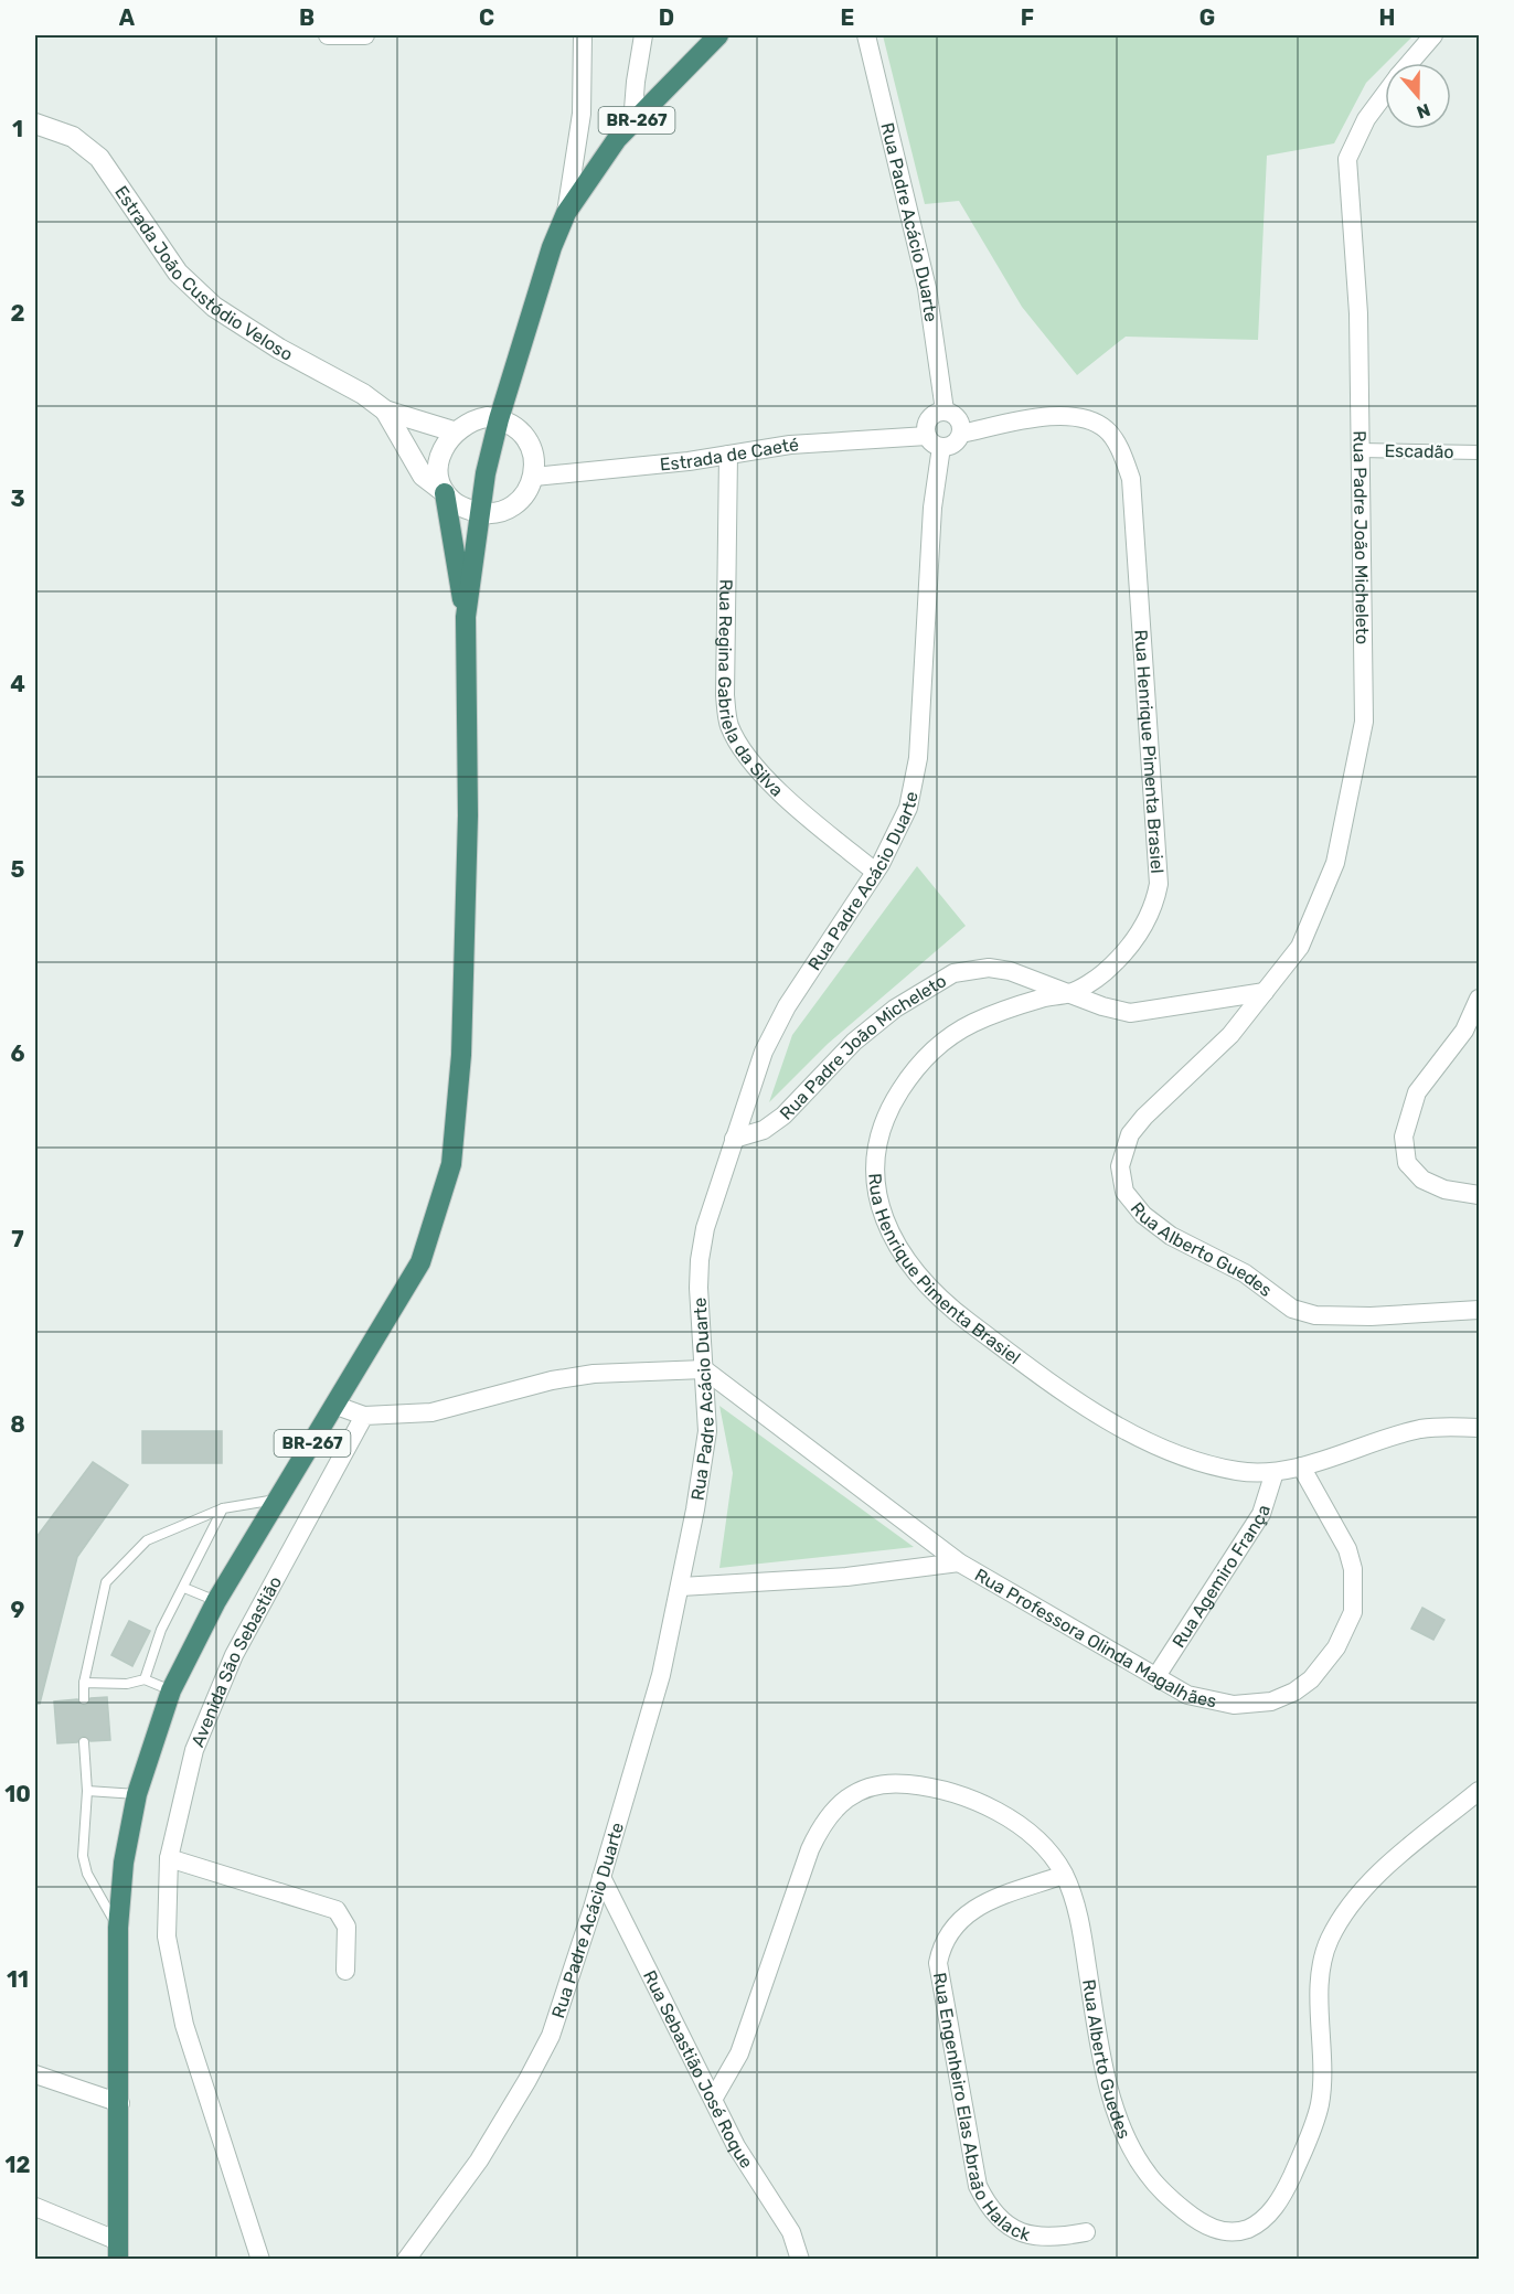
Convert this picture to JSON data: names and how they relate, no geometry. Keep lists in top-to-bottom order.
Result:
{
  "streets": {
    "highway": ["BR-267"],
    "street": [
      "Rua Padre Acácio Duarte",
      "Estrada João Custódio Veloso",
      "Escadão",
      "Estrada de Caeté",
      "Rua Padre João Micheleto",
      "Rua Regina Gabriela da Silva",
      "Rua Henrique Pimenta Brasiel",
      "Rua Alberto Guedes",
      "Rua Agemiro França",
      "Rua Professora Olinda Magalhães",
      "Avenida São Sebastião",
      "Rua Sebastião José Roque",
      "Rua Engenheiro Elas Abraão Halack"
    ]
  },
  "crossings": [
    ["BR-267", "Estrada João Custódio Veloso"],
    ["Rua Padre Acácio Duarte", "Estrada de Caeté"],
    ["Rua Padre Acácio Duarte", "Rua Padre João Micheleto"],
    ["Rua Padre Acácio Duarte", "Rua Regina Gabriela da Silva"],
    ["Rua Padre Acácio Duarte", "Rua Henrique Pimenta Brasiel"],
    ["Rua Padre Acácio Duarte", "Rua Professora Olinda Magalhães"],
    ["Rua Padre Acácio Duarte", "Rua Sebastião José Roque"],
    ["Escadão", "Rua Padre João Micheleto"],
    ["Estrada de Caeté", "Rua Regina Gabriela da Silva"],
    ["Estrada de Caeté", "Rua Henrique Pimenta Brasiel"],
    ["Rua Padre João Micheleto", "Rua Henrique Pimenta Brasiel"],
    ["Rua Padre João Micheleto", "Rua Alberto Guedes"],
    ["Rua Henrique Pimenta Brasiel", "Rua Agemiro França"],
    ["Rua Henrique Pimenta Brasiel", "Rua Professora Olinda Magalhães"],
    ["Rua Alberto Guedes", "Rua Sebastião José Roque"],
    ["Rua Alberto Guedes", "Rua Engenheiro Elas Abraão Halack"],
    ["Rua Agemiro França", "Rua Professora Olinda Magalhães"]
  ],
  "north": "bottom",
  "grid": {
    "columns": [
      "A",
      "B",
      "C",
      "D",
      "E",
      "F",
      "G",
      "H"
    ],
    "rows": [
      "1",
      "2",
      "3",
      "4",
      "5",
      "6",
      "7",
      "8",
      "9",
      "10",
      "11",
      "12"
    ]
  }
}
